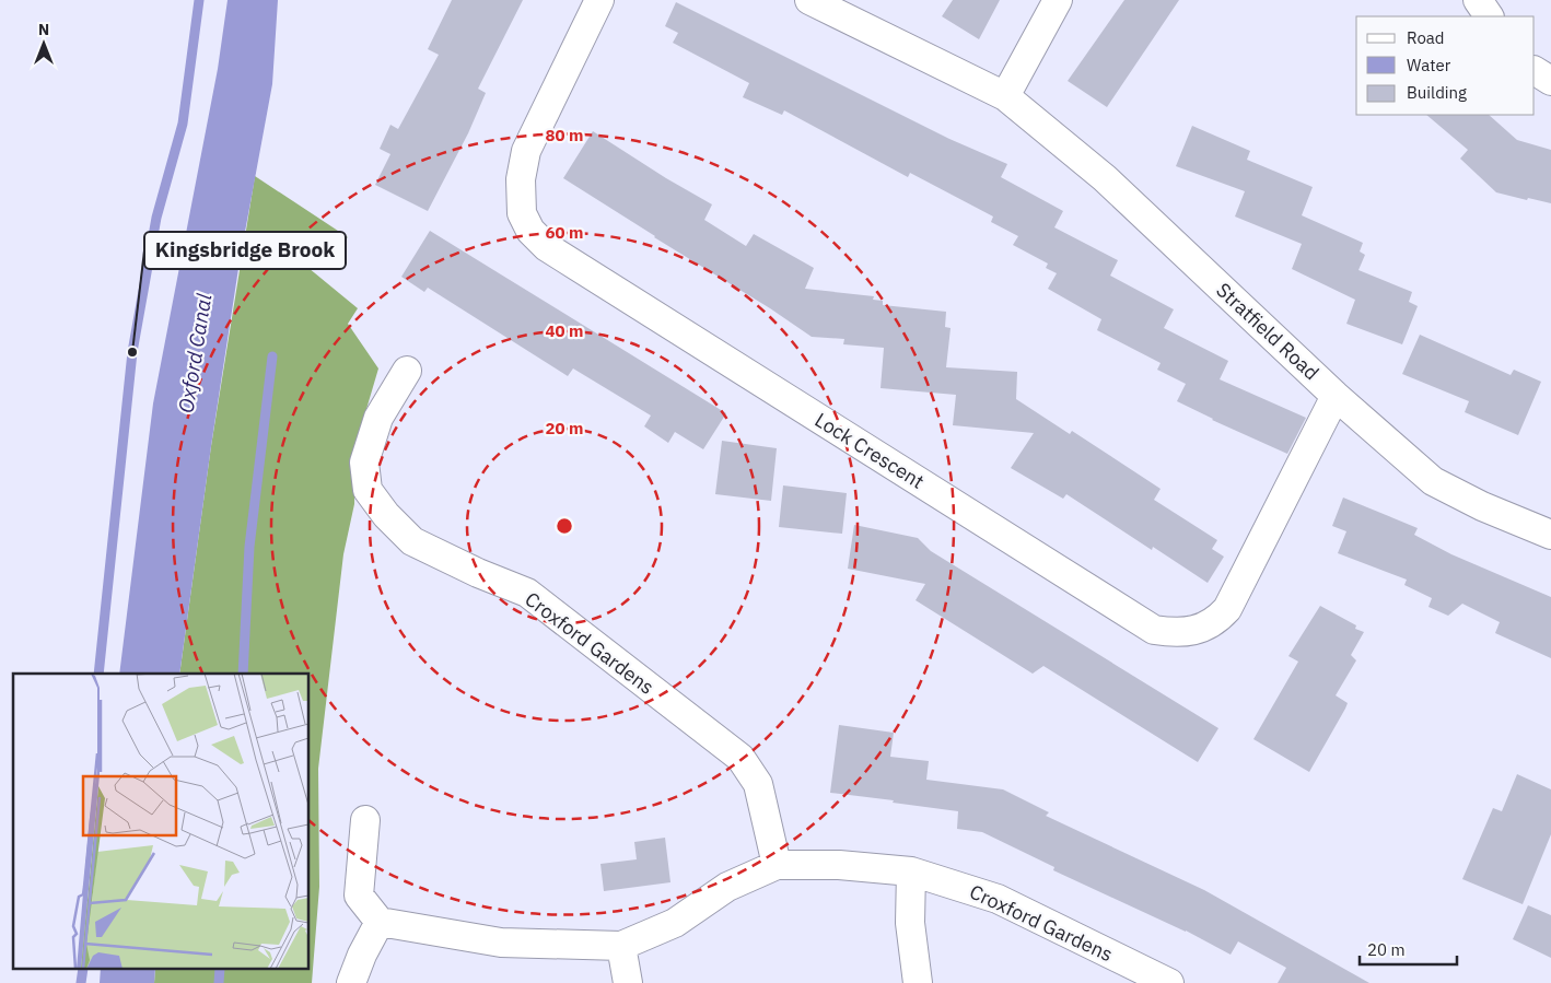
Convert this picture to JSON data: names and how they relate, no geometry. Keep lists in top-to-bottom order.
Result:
{
  "streets": {
    "street": ["Stratfield Road", "Lock Crescent", "Croxford Gardens"]
  },
  "crossings": [
    ["Stratfield Road", "Lock Crescent"]
  ],
  "water": ["Oxford Canal"],
  "places": ["Kingsbridge Brook"],
  "legend": ["Road", "Water", "Building"],
  "scale_bar": "20 m",
  "north": "top",
  "rings": [
    "80 m",
    "60 m",
    "40 m",
    "20 m"
  ]
}
